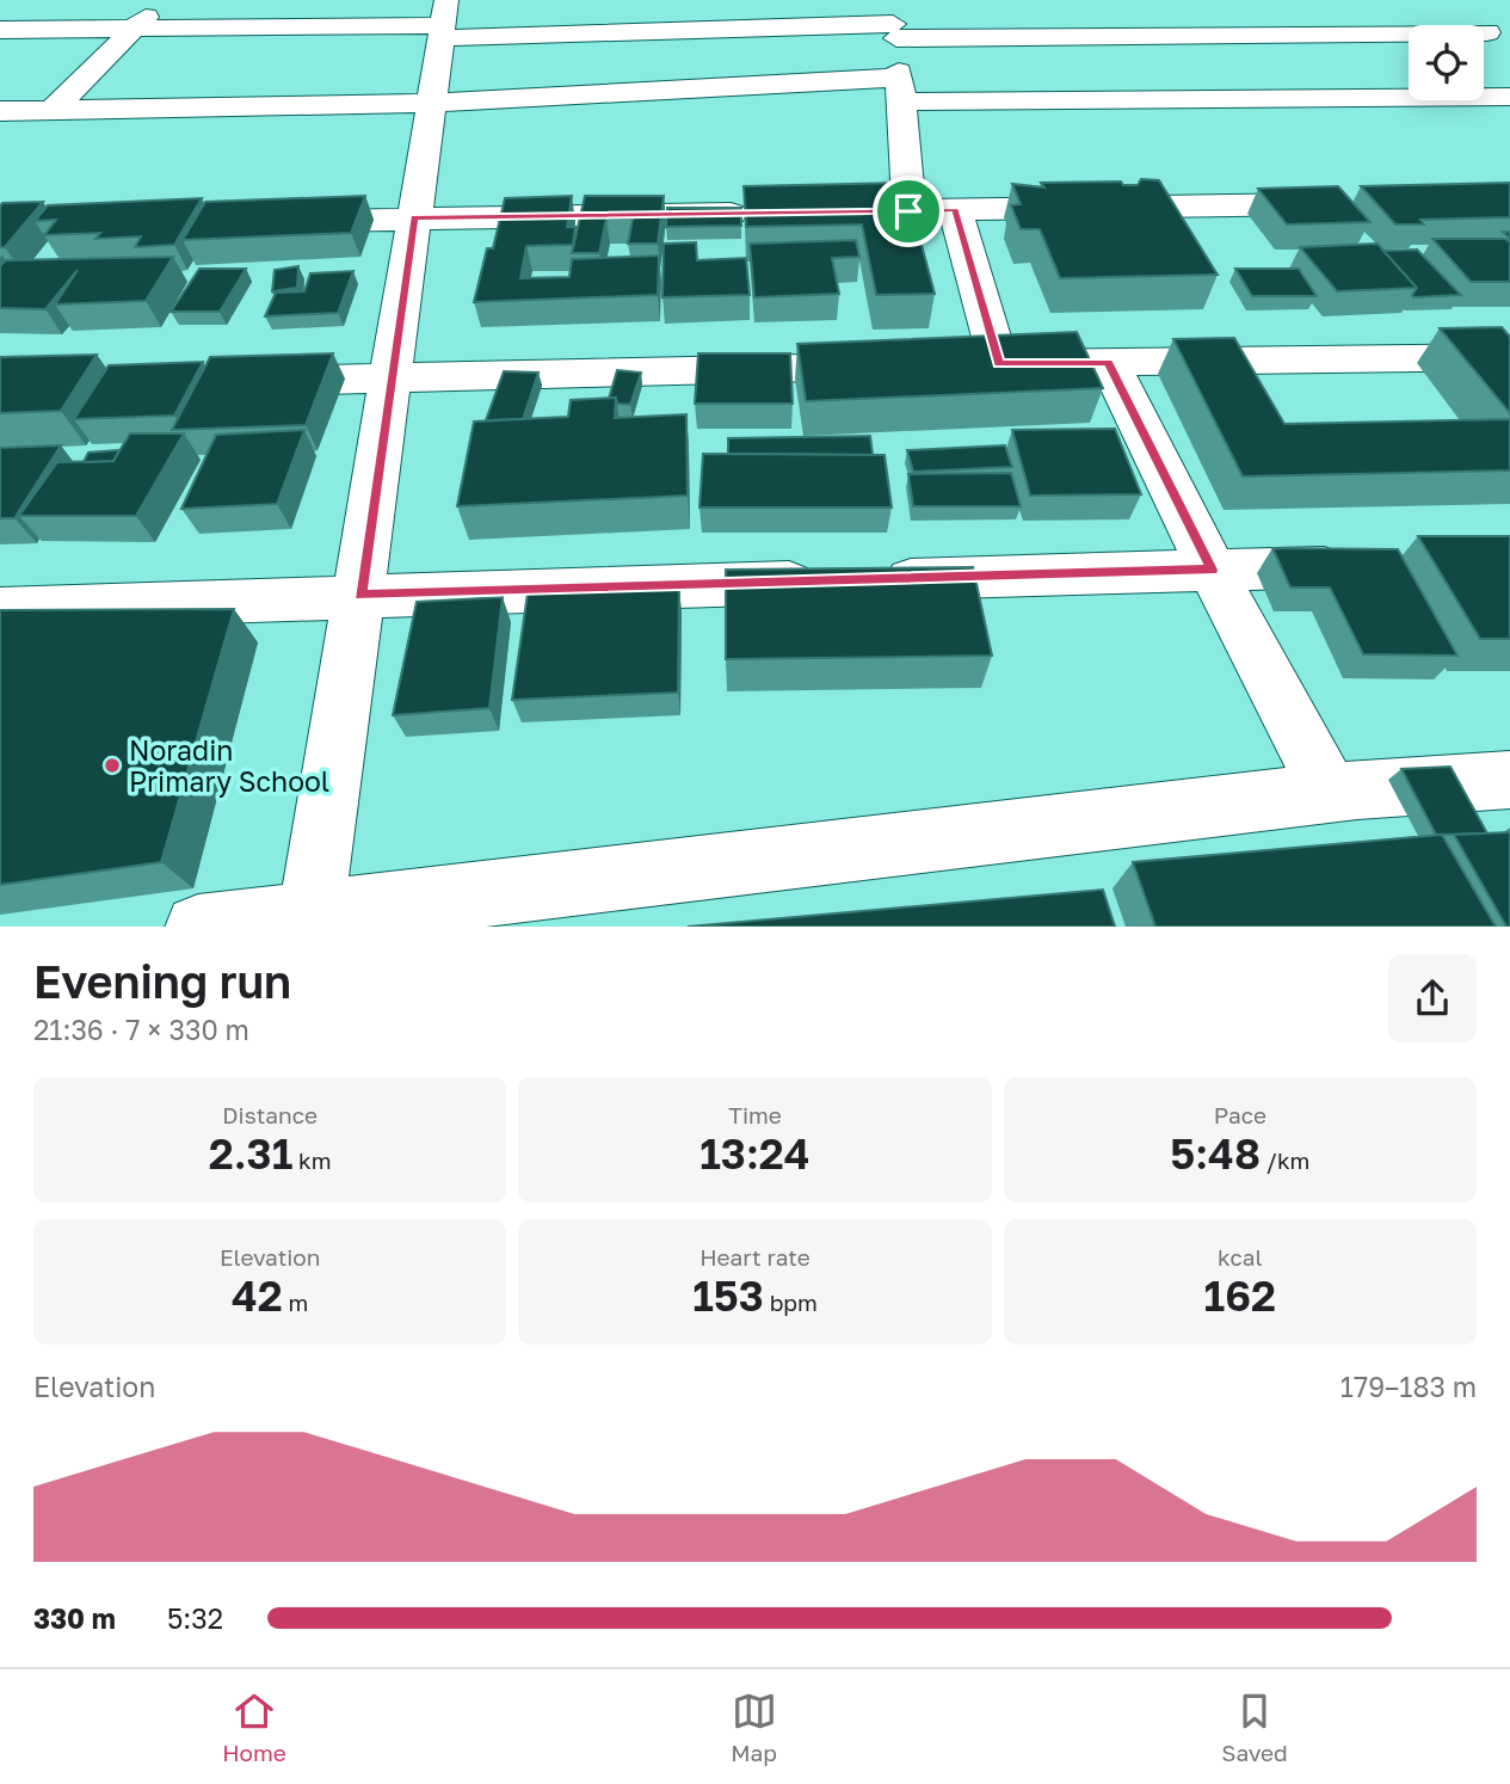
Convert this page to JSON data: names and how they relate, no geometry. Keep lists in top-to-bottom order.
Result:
{
  "places": ["Noradin Primary School"],
  "page": {
    "heading": ["Evening run", "21:36 · 7 × 330 m"],
    "stats": [
      ["Distance", "2.31 km"],
      ["Time", "13:24"],
      ["Pace", "5:48 /km"],
      ["Elevation", "42 m"],
      ["Heart rate", "153 bpm"],
      ["kcal", "162"]
    ],
    "chart": ["Elevation", "179–183 m"],
    "list": [
      {
        "name": "330 m",
        "note": "5:32"
      }
    ],
    "tabs": ["Home", "Map", "Saved"]
  }
}
